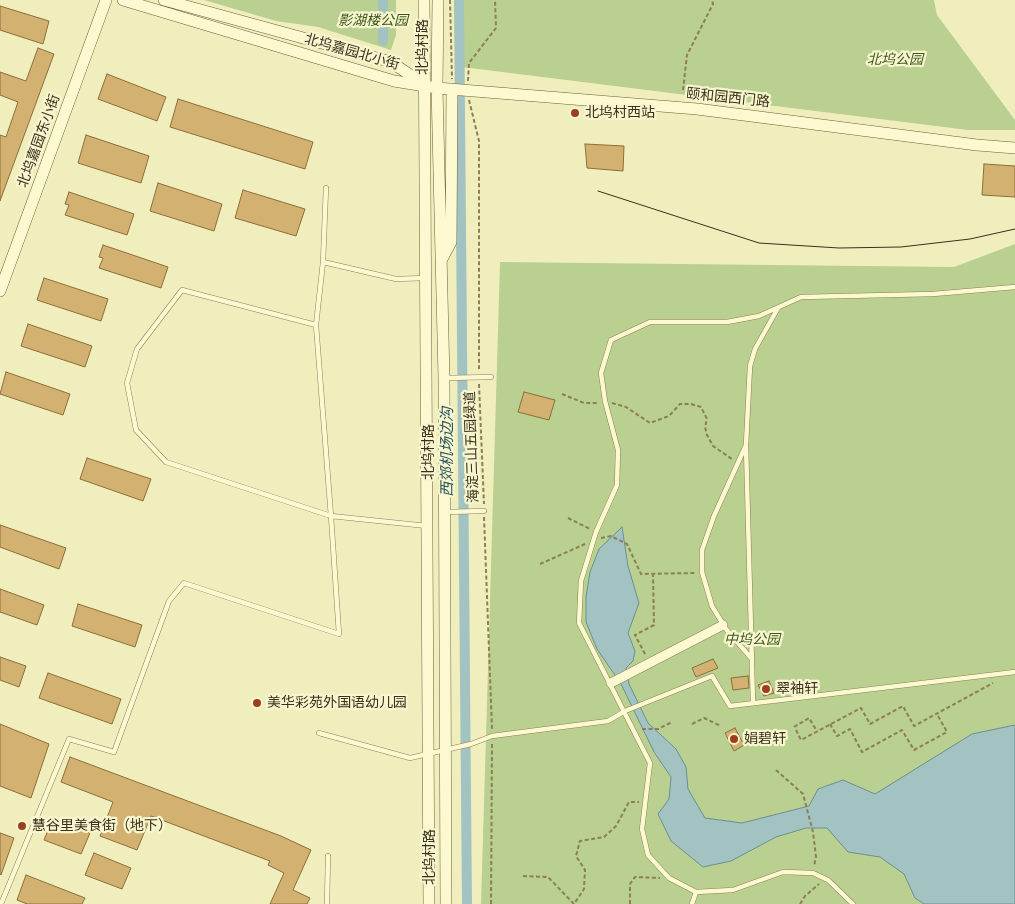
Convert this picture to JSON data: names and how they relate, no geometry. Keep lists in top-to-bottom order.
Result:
{
  "streets": {
    "main road": [
      "北坞村路",
      "北坞嘉园北小街",
      "颐和园西门路",
      "北坞嘉园东小街"
    ],
    "path": ["海淀三山五园绿道"]
  },
  "crossings": [
    ["北坞村路", "北坞嘉园北小街"],
    ["北坞村路", "颐和园西门路"],
    ["北坞嘉园北小街", "颐和园西门路"],
    ["颐和园西门路", "海淀三山五园绿道"]
  ],
  "water": ["西郊机场边沟"],
  "parks": ["影湖楼公园", "北坞公园", "中坞公园"],
  "places": [
    "北坞村西站",
    "翠袖轩",
    "美华彩苑外国语幼儿园",
    "娟碧轩",
    "慧谷里美食街（地下）"
  ]
}
